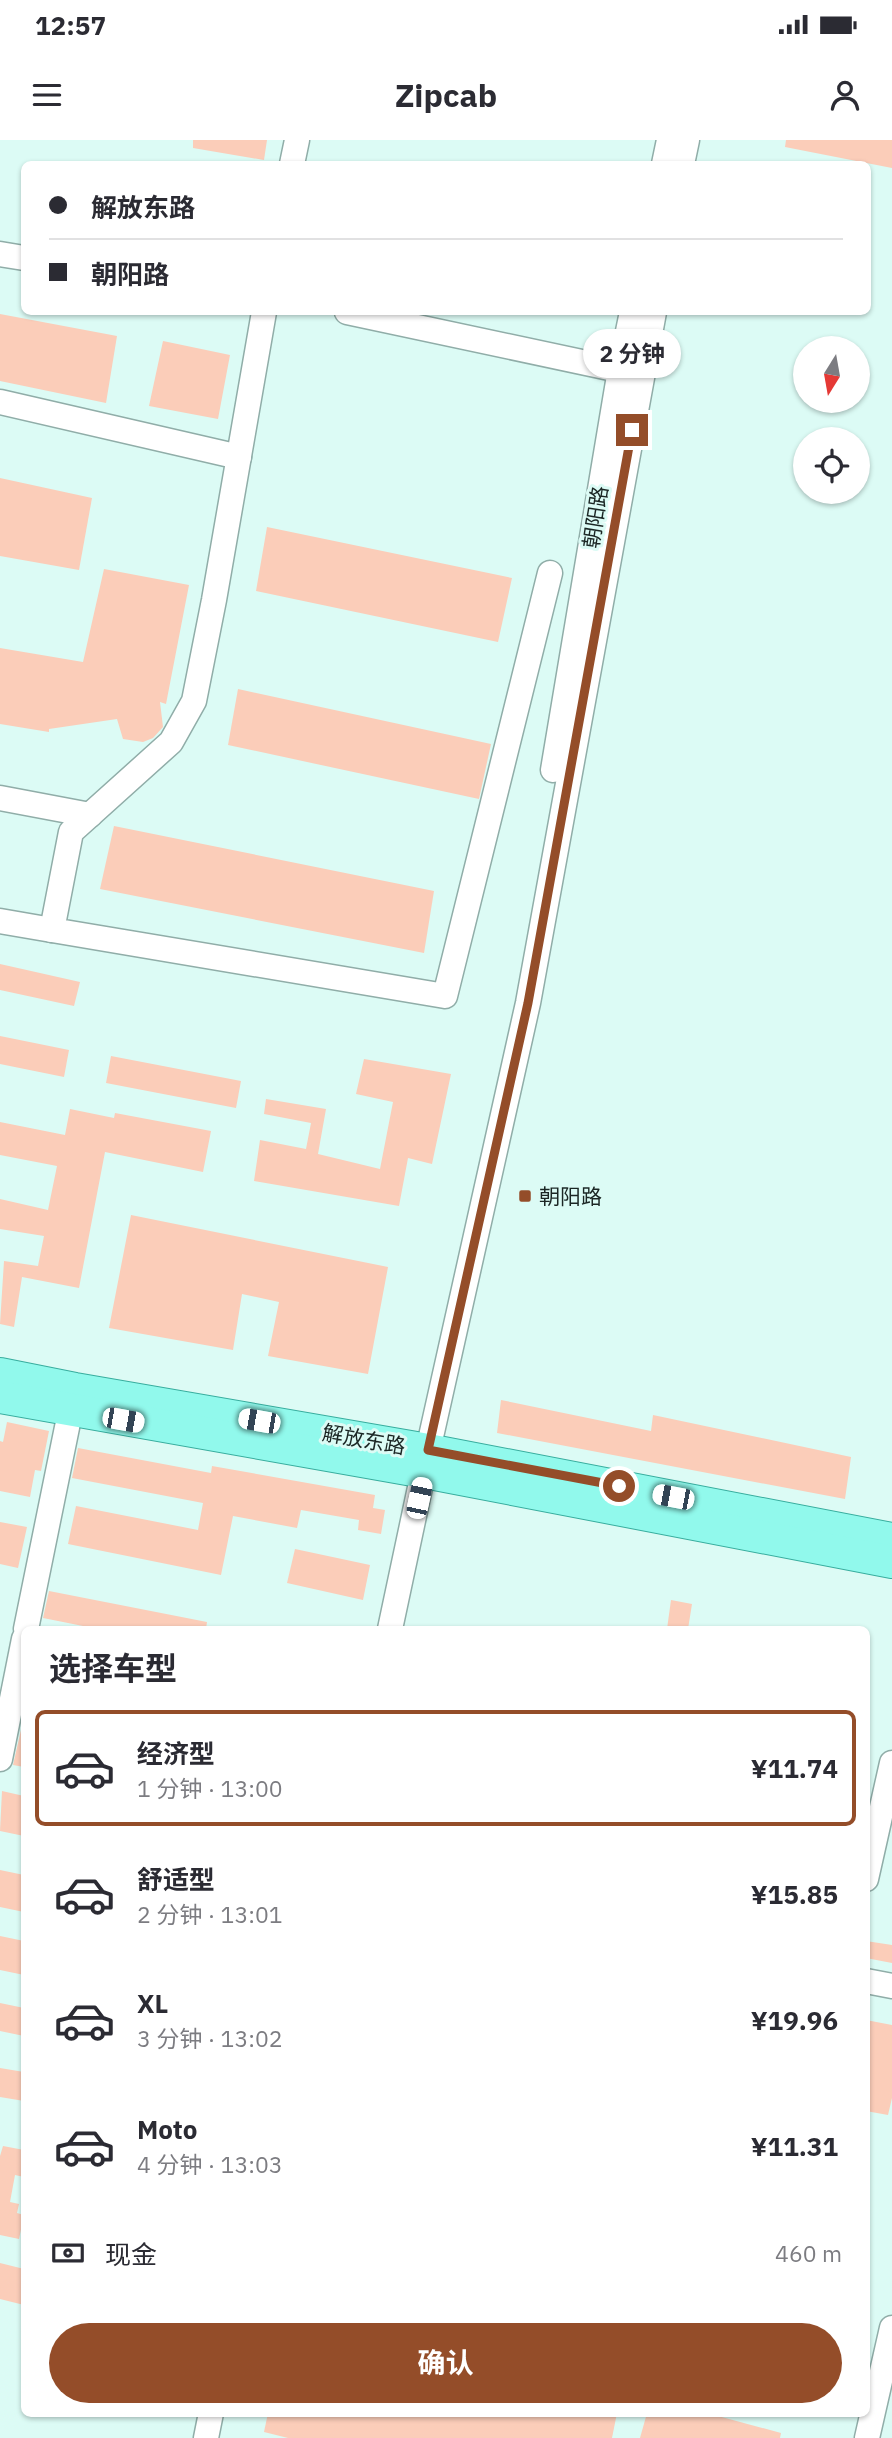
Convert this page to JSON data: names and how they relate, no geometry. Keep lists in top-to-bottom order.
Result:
{
  "streets": {
    "main road": ["解放东路"],
    "street": ["朝阳路"]
  },
  "crossings": [
    ["朝阳路", "解放东路"]
  ],
  "places": {
    "transit": ["朝阳路"]
  },
  "north": "bottom",
  "page": {
    "status": "12:57",
    "header": "Zipcab",
    "banner": ["解放东路", "朝阳路"],
    "bubble": "2 分钟",
    "heading": "选择车型",
    "list": [
      {
        "name": "经济型",
        "note": "1 分钟 · 13:00",
        "value": "¥11.74"
      },
      {
        "name": "舒适型",
        "note": "2 分钟 · 13:01",
        "value": "¥15.85"
      },
      {
        "name": "XL",
        "note": "3 分钟 · 13:02",
        "value": "¥19.96"
      },
      {
        "name": "Moto",
        "note": "4 分钟 · 13:03",
        "value": "¥11.31"
      }
    ],
    "pay": ["现金", "460 m"],
    "buttons": "确认"
  }
}
